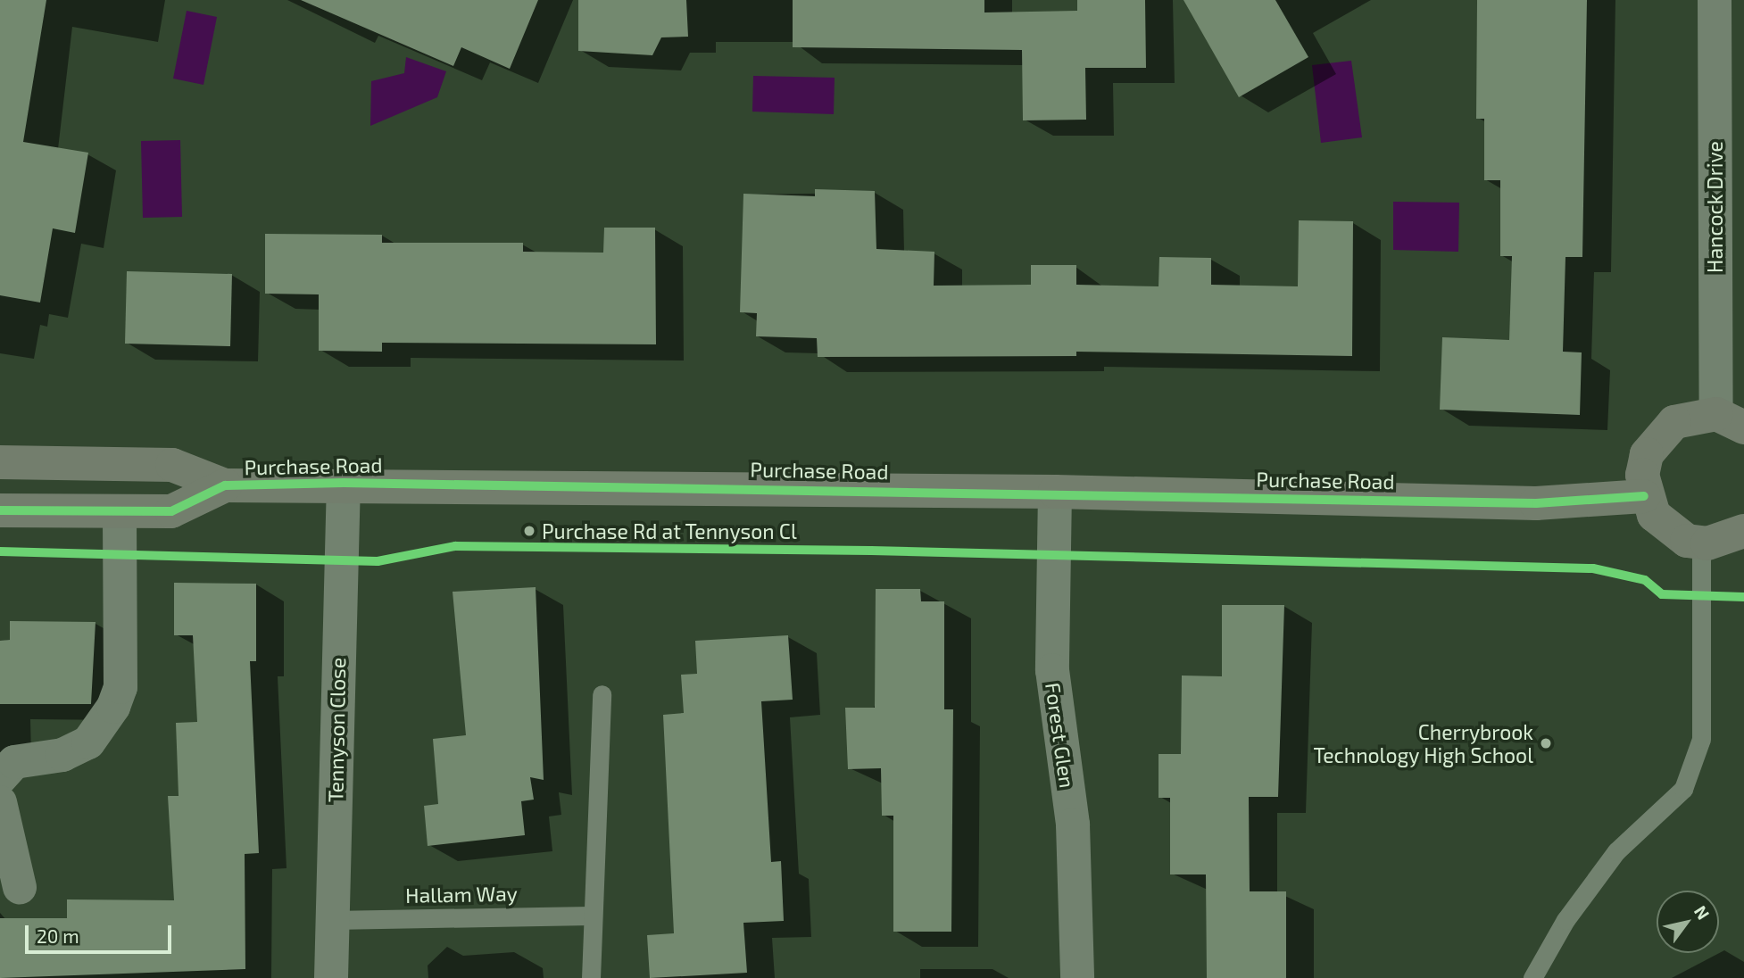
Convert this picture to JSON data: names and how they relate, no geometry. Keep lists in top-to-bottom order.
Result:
{
  "streets": {
    "main road": ["Purchase Road"],
    "street": ["Hancock Drive", "Tennyson Close", "Forest Glen"],
    "lane": ["Hallam Way"]
  },
  "crossings": [
    ["Purchase Road", "Tennyson Close"],
    ["Purchase Road", "Forest Glen"],
    ["Tennyson Close", "Hallam Way"]
  ],
  "places": ["Purchase Rd at Tennyson Cl", "Cherrybrook Technology High School"],
  "scale_bar": "20 m",
  "north": "top right"
}
